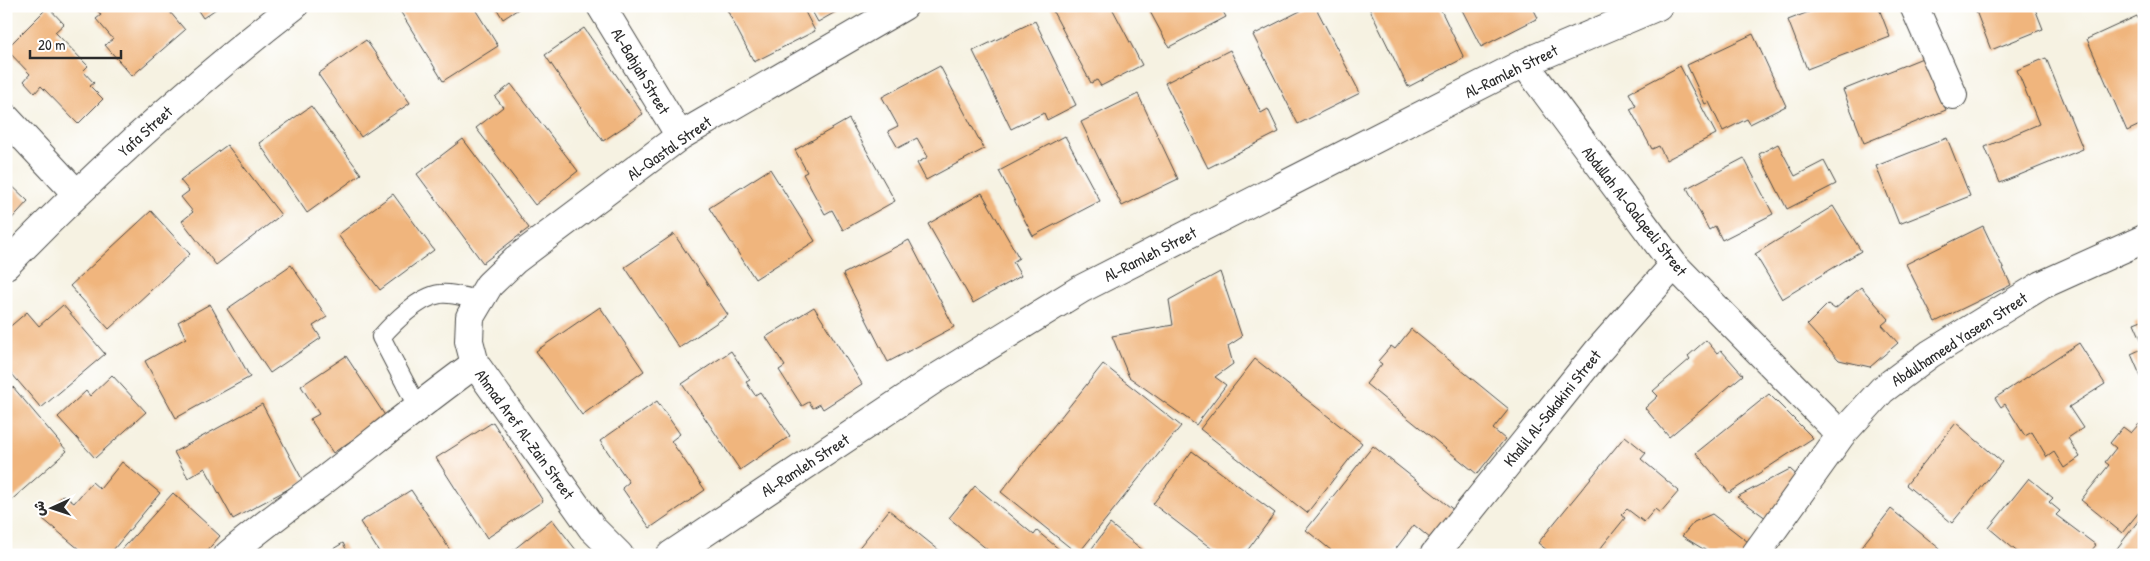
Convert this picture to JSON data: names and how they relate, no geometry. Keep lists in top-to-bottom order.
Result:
{
  "streets": {
    "street": [
      "Al-Bahjah Street",
      "Al-Ramleh Street",
      "Yafa Street",
      "Al-Qastal Street",
      "Abdullah Al-Qalqeeli Street",
      "Abdulhameed Yaseen Street",
      "Khalil Al-Sakakini Street",
      "Ahmad Aref Al-Zain Street"
    ]
  },
  "crossings": [
    ["Al-Bahjah Street", "Al-Qastal Street"],
    ["Al-Ramleh Street", "Abdullah Al-Qalqeeli Street"],
    ["Al-Qastal Street", "Ahmad Aref Al-Zain Street"],
    ["Abdullah Al-Qalqeeli Street", "Abdulhameed Yaseen Street"],
    ["Abdullah Al-Qalqeeli Street", "Khalil Al-Sakakini Street"]
  ],
  "scale_bar": "20 m",
  "north": "left"
}
